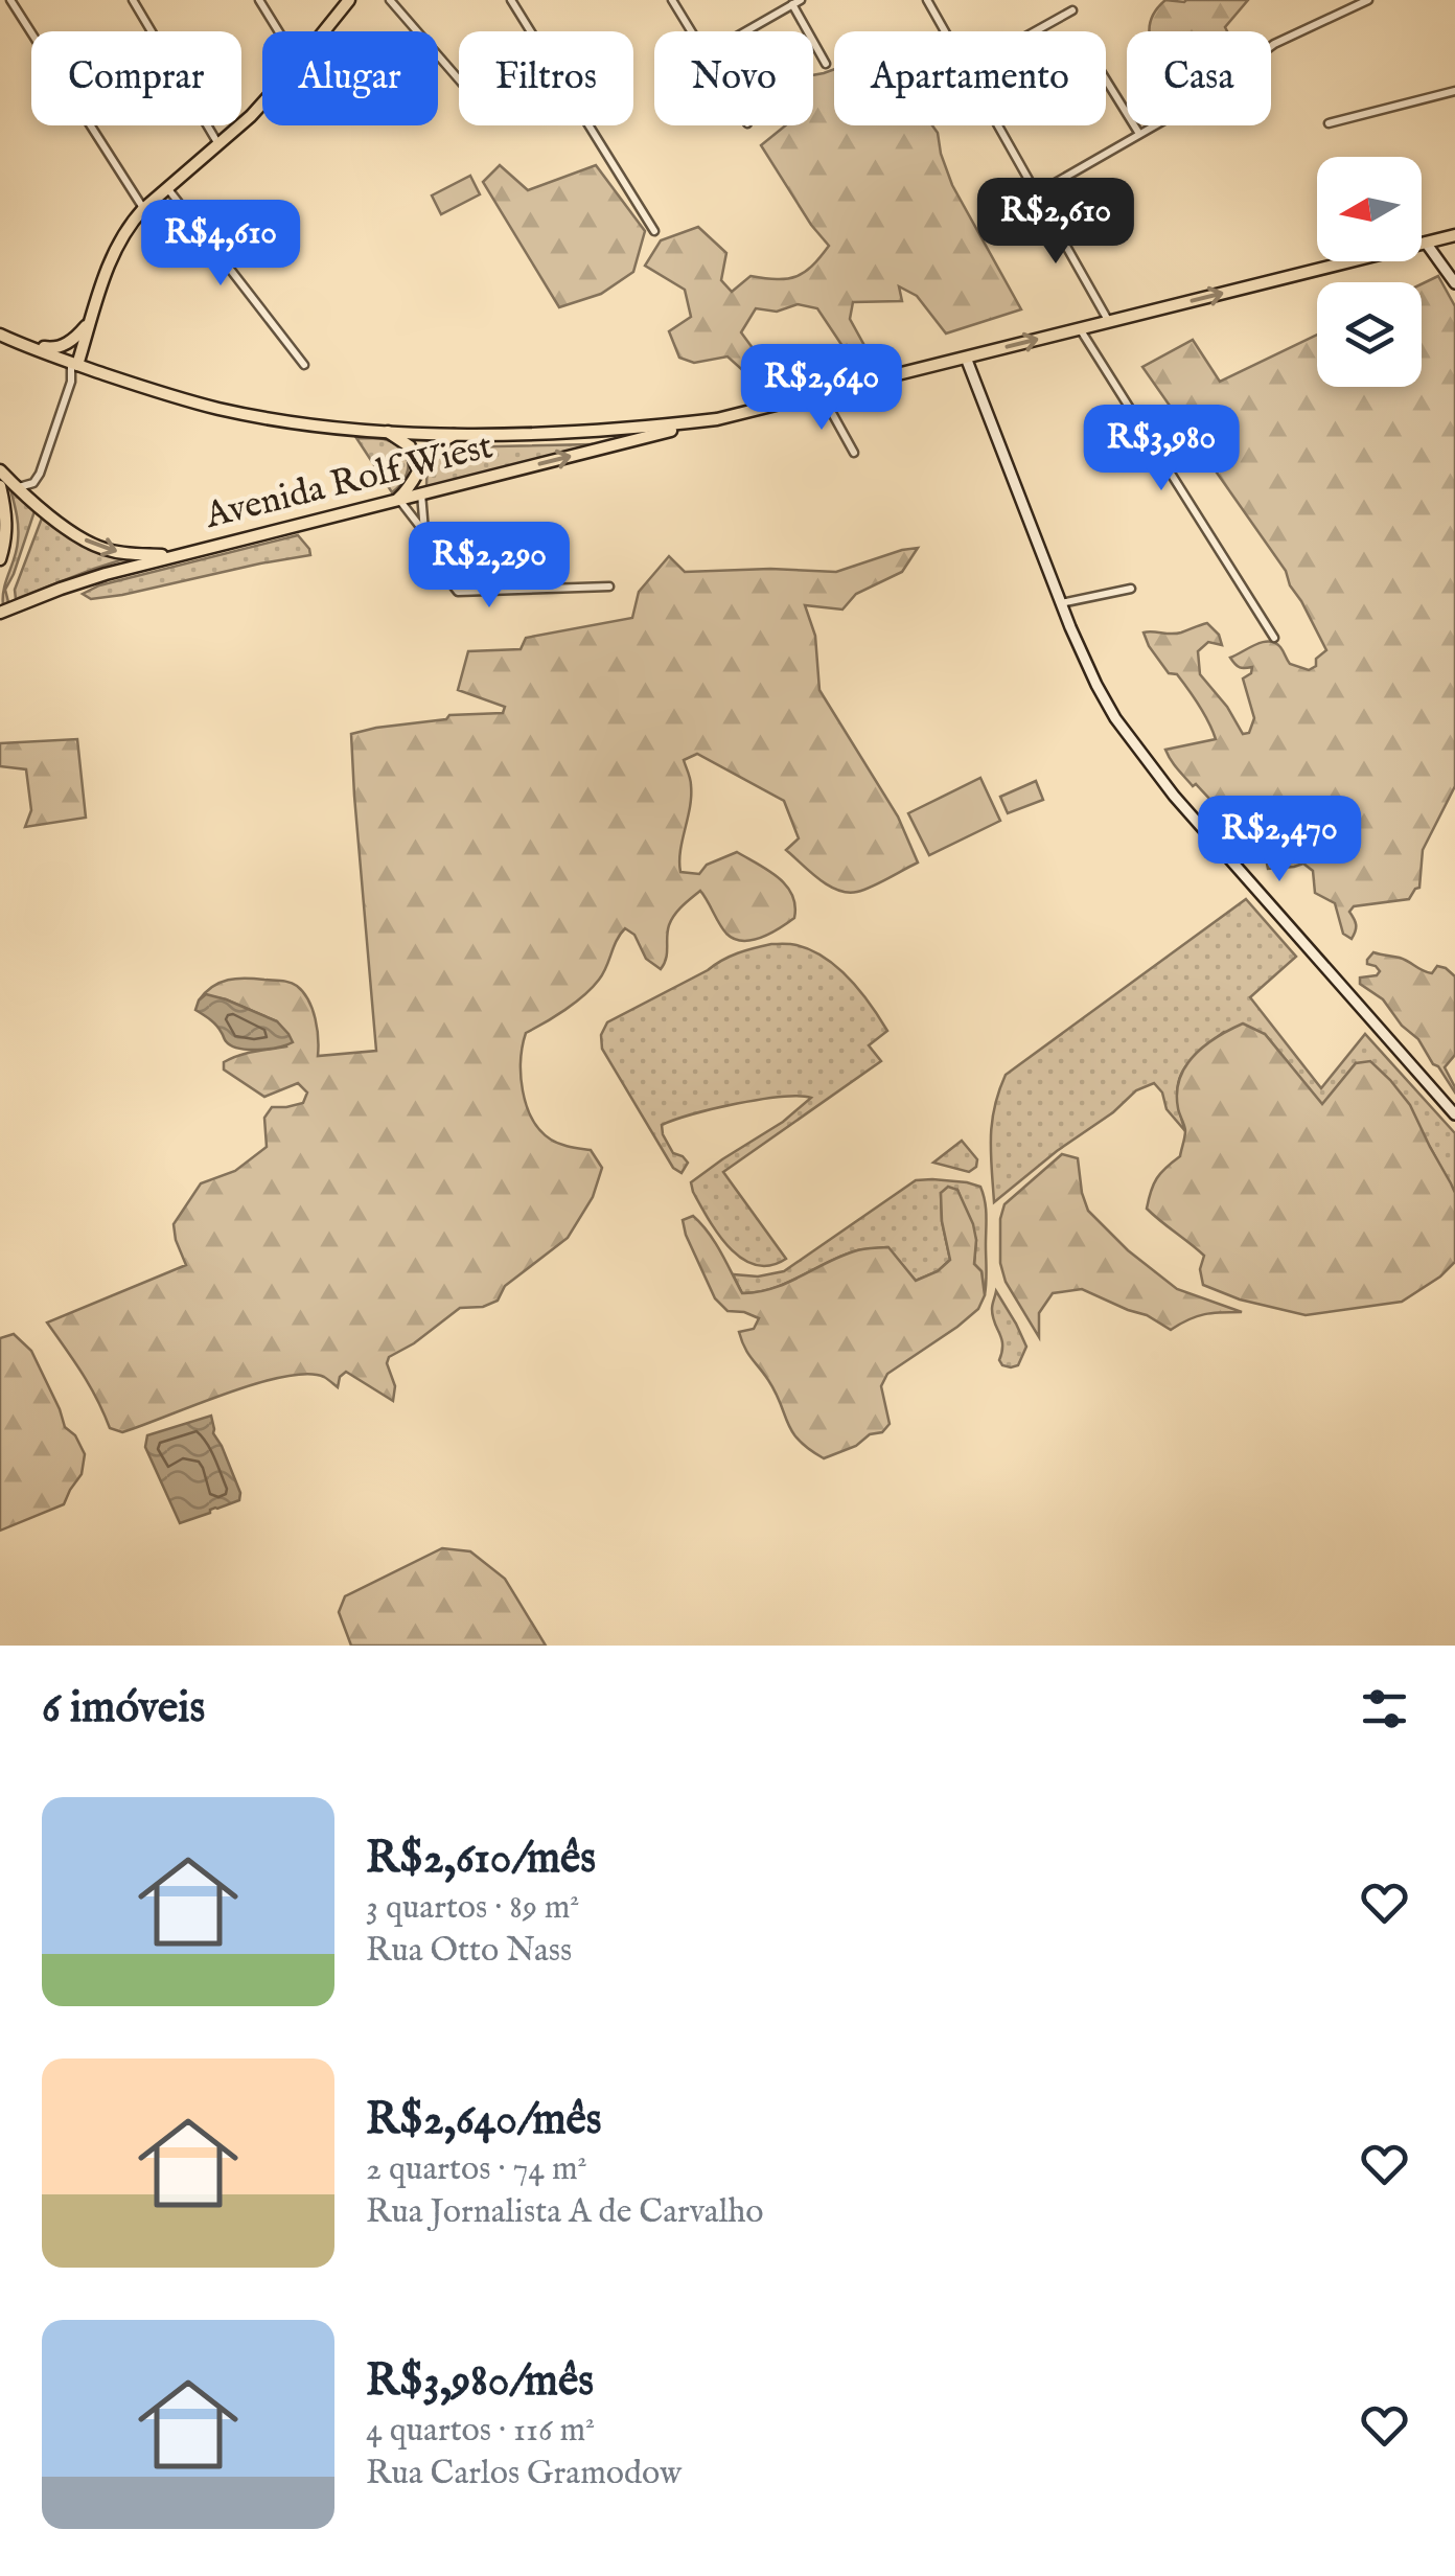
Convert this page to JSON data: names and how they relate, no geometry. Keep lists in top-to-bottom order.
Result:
{
  "streets": {
    "main road": ["Avenida Rolf Wiest"]
  },
  "north": "left",
  "page": {
    "chip": [
      "Comprar",
      "Alugar",
      "Filtros",
      "Novo",
      "Apartamento",
      "Casa"
    ],
    "price": [
      "R$2,610",
      "R$4,610",
      "R$2,640",
      "R$3,980",
      "R$2,290",
      "R$2,470"
    ],
    "heading": "6 imóveis",
    "list": [
      {
        "name": "R$2,610/mês",
        "note": "3 quartos · 89 m² · Rua Otto Nass"
      },
      {
        "name": "R$2,640/mês",
        "note": "2 quartos · 74 m² · Rua Jornalista A de Carvalho"
      },
      {
        "name": "R$3,980/mês",
        "note": "4 quartos · 116 m² · Rua Carlos Gramodow"
      }
    ]
  }
}
